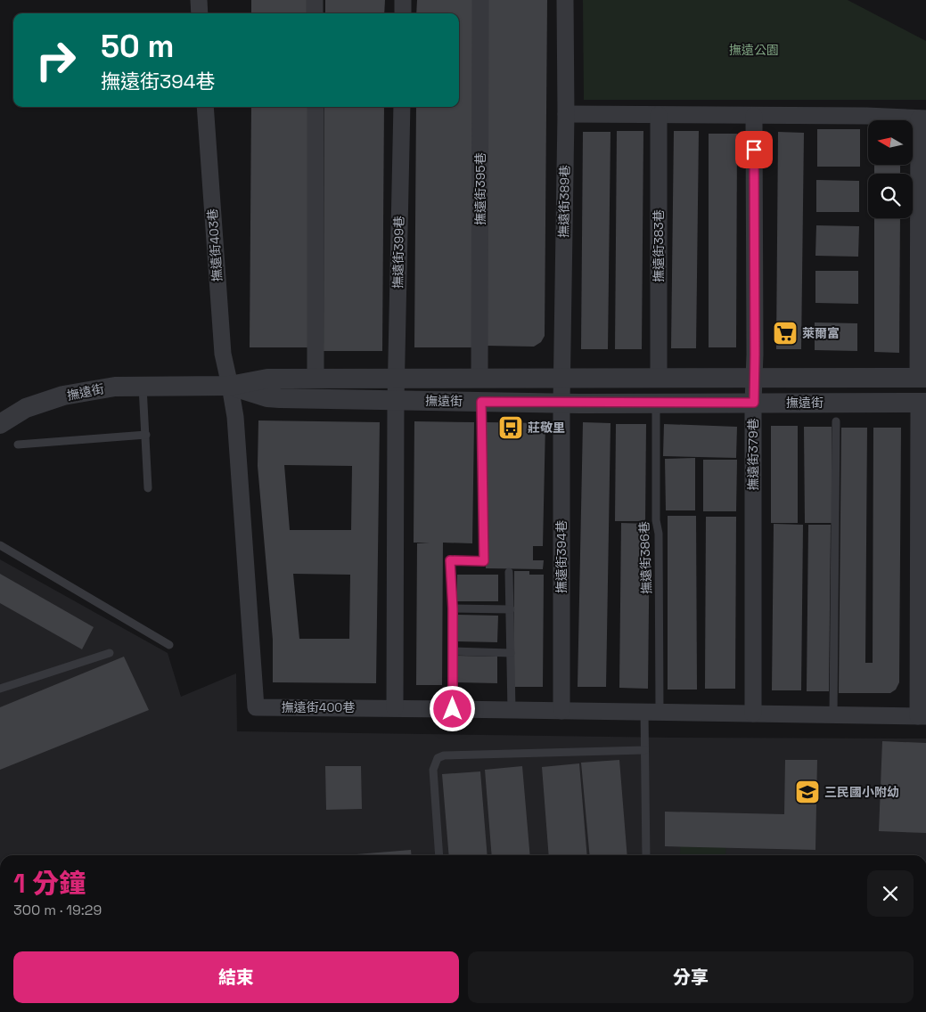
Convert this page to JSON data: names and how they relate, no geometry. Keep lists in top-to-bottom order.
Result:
{
  "streets": {
    "street": [
      "撫遠街395巷",
      "撫遠街389巷",
      "撫遠街403巷",
      "撫遠街383巷",
      "撫遠街399巷",
      "撫遠街",
      "撫遠街379巷",
      "撫遠街394巷",
      "撫遠街400巷"
    ],
    "lane": ["撫遠街386巷"]
  },
  "crossings": [
    ["撫遠街395巷", "撫遠街"],
    ["撫遠街389巷", "撫遠街"],
    ["撫遠街389巷", "撫遠街394巷"],
    ["撫遠街403巷", "撫遠街"],
    ["撫遠街403巷", "撫遠街400巷"],
    ["撫遠街383巷", "撫遠街"],
    ["撫遠街399巷", "撫遠街"],
    ["撫遠街", "撫遠街379巷"],
    ["撫遠街", "撫遠街394巷"],
    ["撫遠街", "撫遠街386巷"],
    ["撫遠街", "撫遠街400巷"]
  ],
  "parks": ["撫遠公園"],
  "places": {
    "supermarket": ["萊爾富"],
    "bus stop": ["莊敬里"],
    "school or university": ["三民國小附幼"]
  },
  "north": "left",
  "page": {
    "turn": ["50 m", "撫遠街394巷"],
    "heading": ["1 分鐘", "300 m · 19:29"],
    "buttons": ["結束", "分享"]
  }
}
